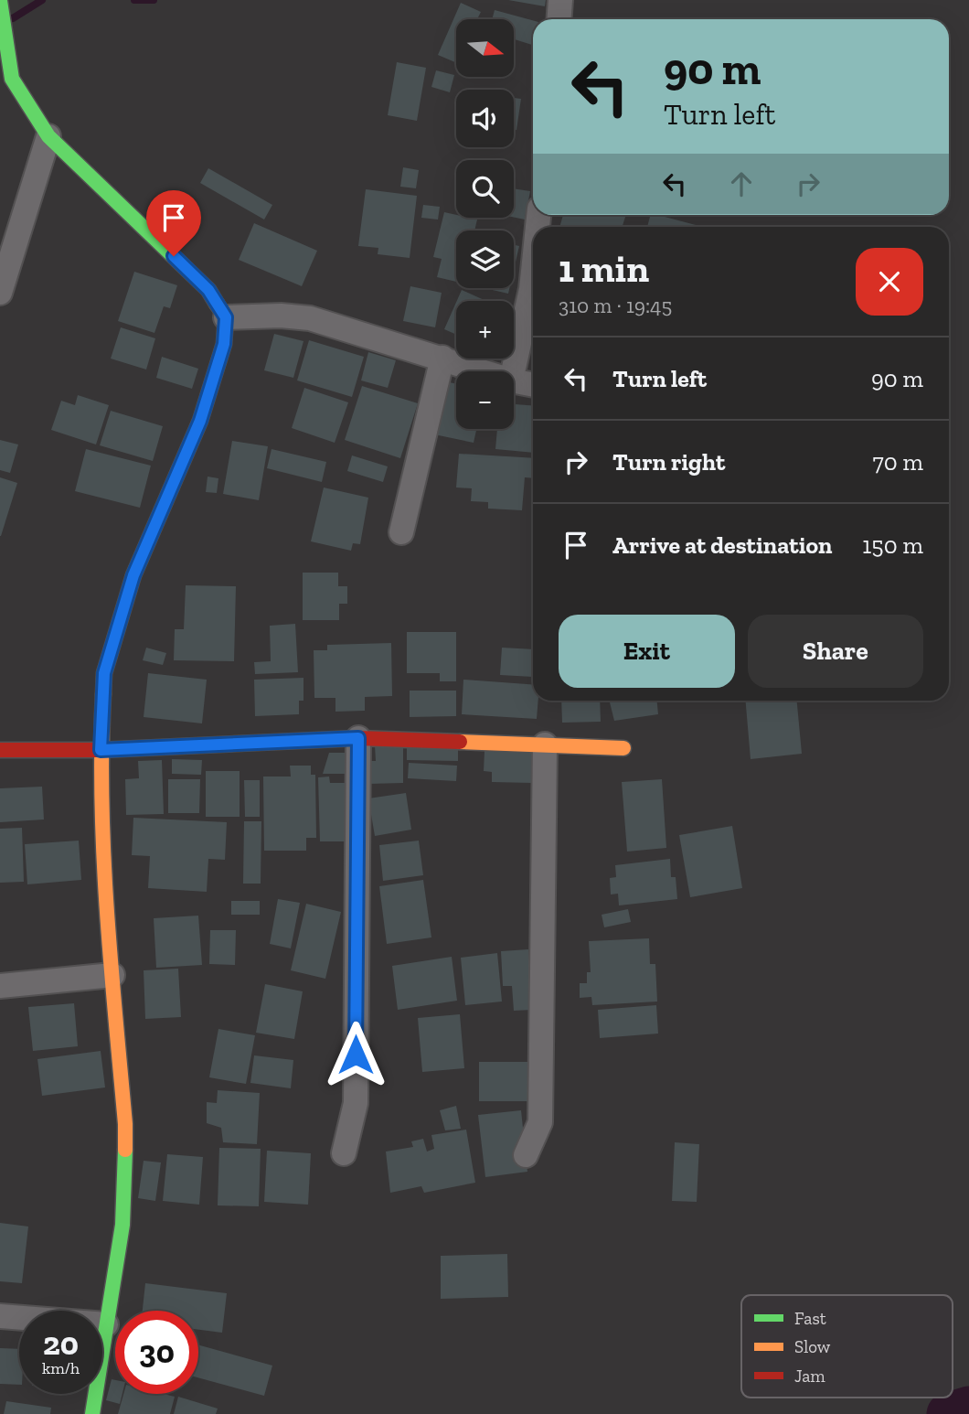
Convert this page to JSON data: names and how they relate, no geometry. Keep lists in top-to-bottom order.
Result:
{
  "legend": ["Fast", "Slow", "Jam"],
  "north": "right",
  "page": {
    "map_buttons": ["+", "−"],
    "turn": ["90 m", "Turn left"],
    "heading": ["1 min", "310 m · 19:45"],
    "list": [
      {
        "name": "Turn left",
        "value": "90 m"
      },
      {
        "name": "Turn right",
        "value": "70 m"
      },
      {
        "name": "Arrive at destination",
        "value": "150 m"
      }
    ],
    "buttons": ["Exit", "Share"],
    "speed": "20 km/h",
    "limit": "30"
  }
}
